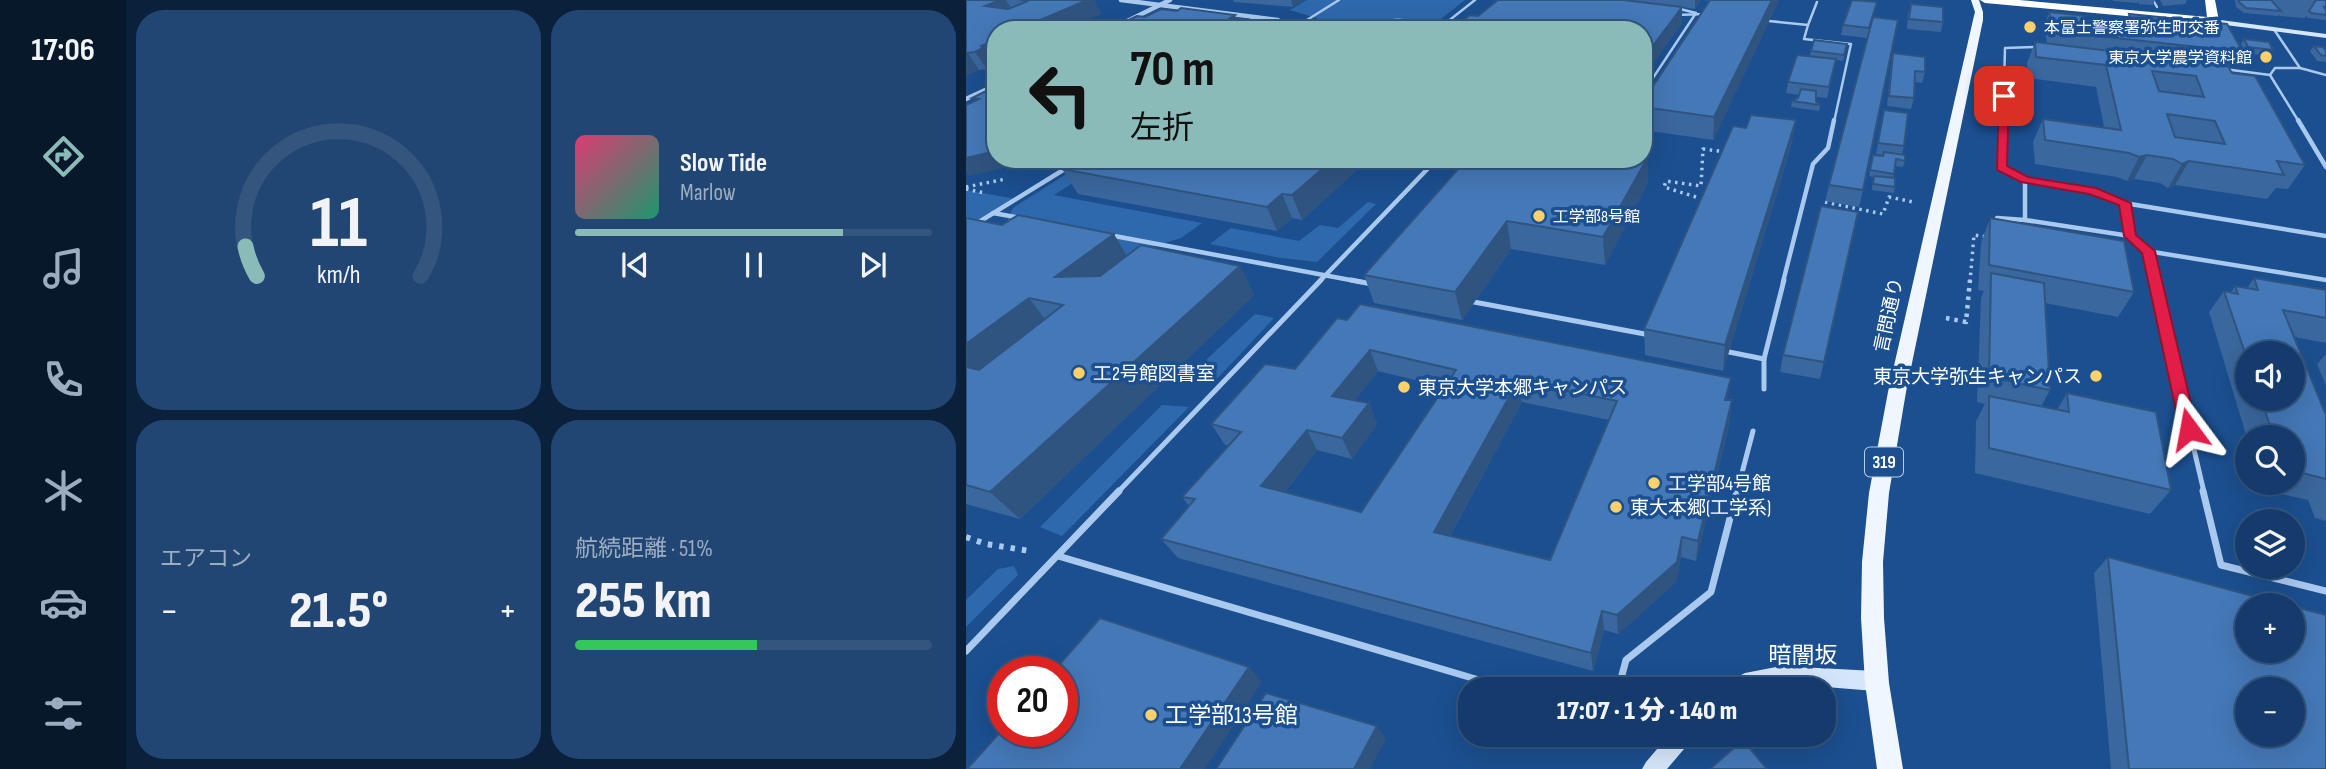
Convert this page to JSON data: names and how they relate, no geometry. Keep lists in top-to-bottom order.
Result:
{
  "streets": {
    "main road": ["言問通り", "319", "暗闇坂"]
  },
  "crossings": [
    ["言問通り", "暗闇坂"]
  ],
  "places": [
    "本富士警察署弥生町交番",
    "東京大学農学資料館",
    "工学部8号館",
    "工2号館図書室",
    "東京大学弥生キャンパス",
    "東京大学本郷キャンパス",
    "工学部4号館",
    "東大本郷(工学系)",
    "工学部13号館"
  ],
  "page": {
    "tabs": "17:06",
    "turn": ["70 m", "左折"],
    "song": ["Slow Tide", "Marlow"],
    "map_buttons": ["+", "−"],
    "tile": [
      "エアコン",
      ["航続距離 · 51%", "255 km"]
    ],
    "heat": ["−", "21.5°", "+"],
    "limit": "20",
    "trip": "17:07 · 1 分 · 140 m",
    "gauge": ["11", "km/h"]
  }
}
